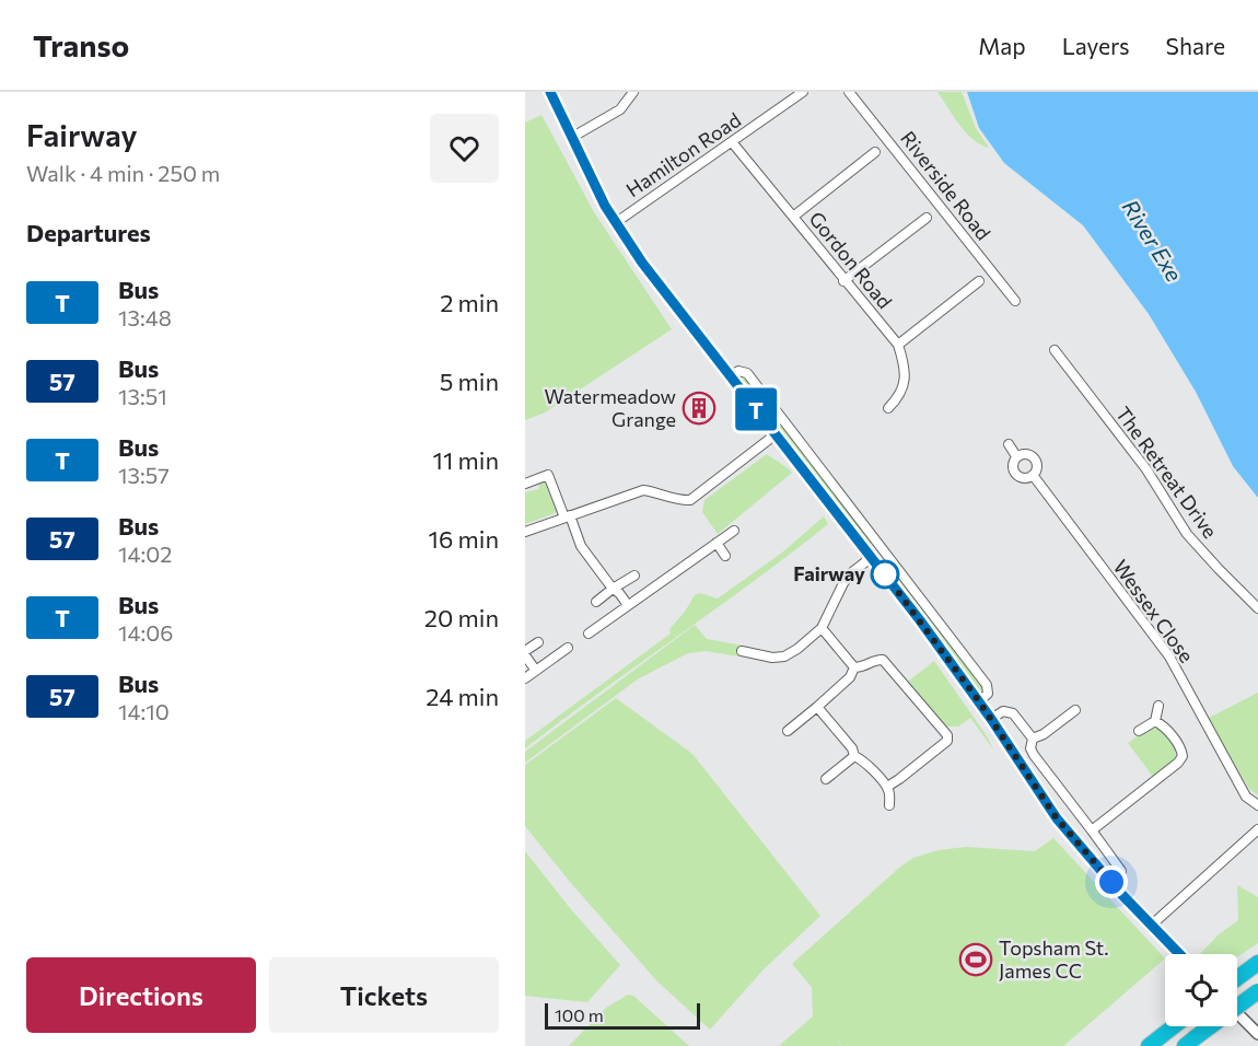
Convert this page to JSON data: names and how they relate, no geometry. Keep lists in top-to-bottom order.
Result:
{
  "streets": {
    "street": [
      "Hamilton Road",
      "Riverside Road",
      "Gordon Road",
      "The Retreat Drive",
      "Wessex Close"
    ]
  },
  "crossings": [
    ["Hamilton Road", "Gordon Road"]
  ],
  "water": ["River Exe"],
  "places": {
    "building": ["Watermeadow Grange"],
    "other": ["Fairway"],
    "sports": ["Topsham St. James CC"]
  },
  "lines": ["bus line T"],
  "scale_bar": "100 m",
  "page": {
    "header": "Transo",
    "nav": ["Map", "Layers", "Share"],
    "heading": [
      ["Fairway", "Walk · 4 min · 250 m"],
      "Departures"
    ],
    "on_map": "T",
    "list": [
      {
        "mark": "T",
        "name": "Bus",
        "note": "13:48",
        "value": "2 min"
      },
      {
        "mark": "57",
        "name": "Bus",
        "note": "13:51",
        "value": "5 min"
      },
      {
        "mark": "T",
        "name": "Bus",
        "note": "13:57",
        "value": "11 min"
      },
      {
        "mark": "57",
        "name": "Bus",
        "note": "14:02",
        "value": "16 min"
      },
      {
        "mark": "T",
        "name": "Bus",
        "note": "14:06",
        "value": "20 min"
      },
      {
        "mark": "57",
        "name": "Bus",
        "note": "14:10",
        "value": "24 min"
      }
    ],
    "buttons": ["Directions", "Tickets"],
    "scale": "100 m"
  }
}
